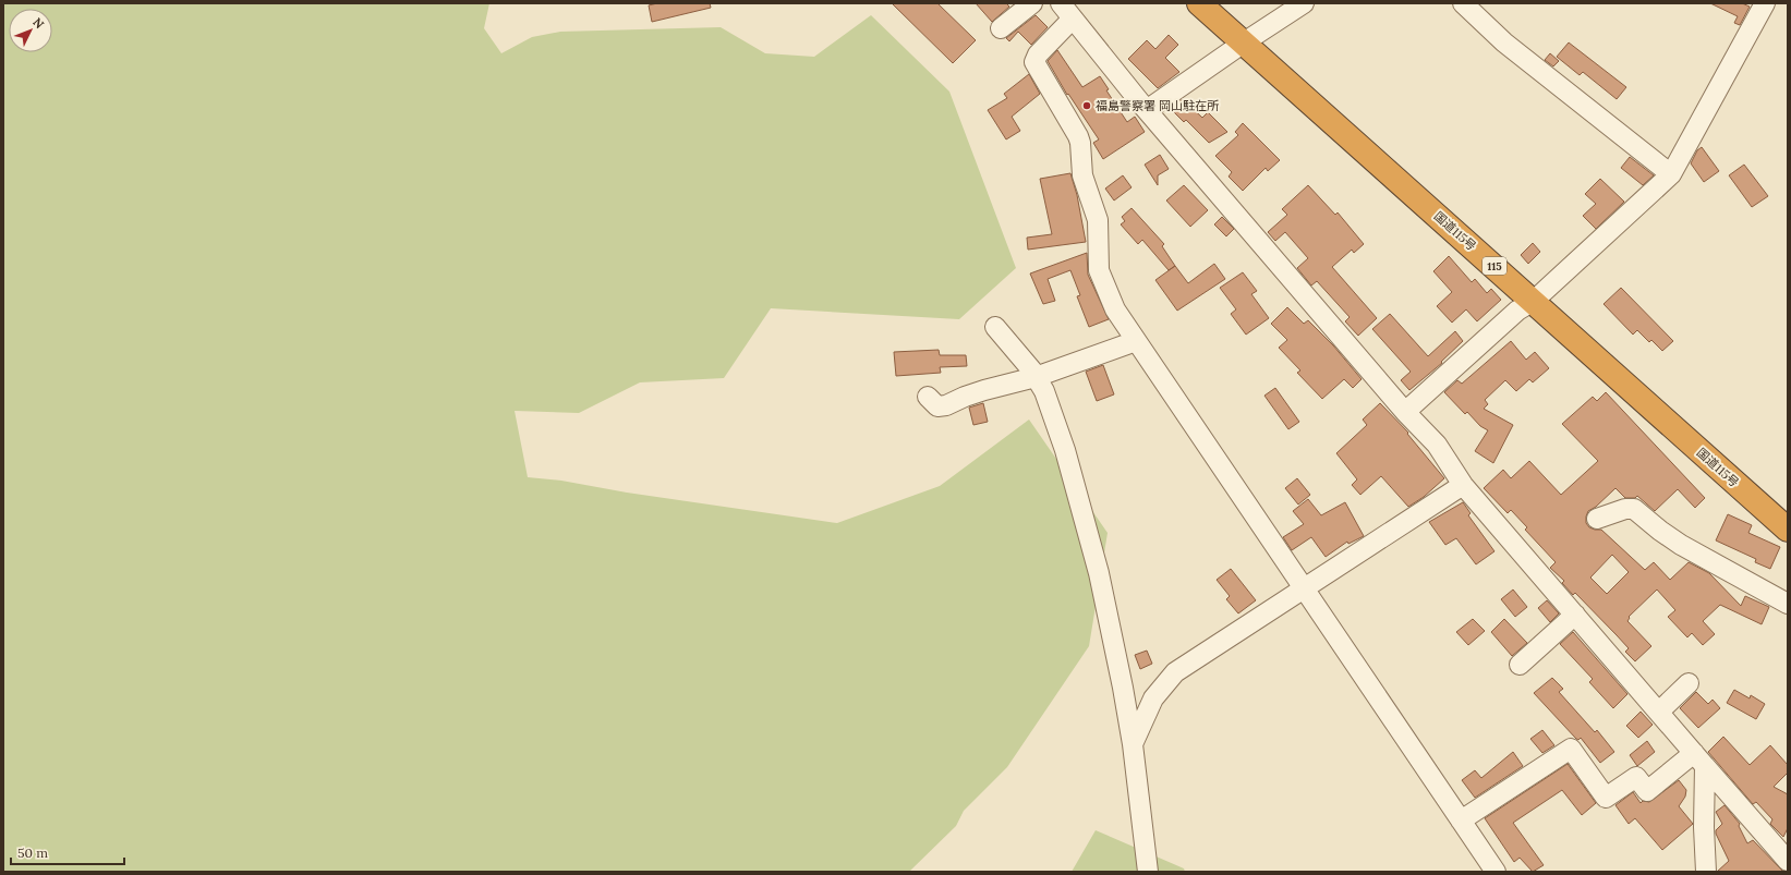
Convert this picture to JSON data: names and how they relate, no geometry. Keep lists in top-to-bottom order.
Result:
{
  "streets": {
    "highway": ["国道115号", "115"]
  },
  "places": ["福島警察署 岡山駐在所"],
  "scale_bar": "50 m",
  "north": "top right"
}
